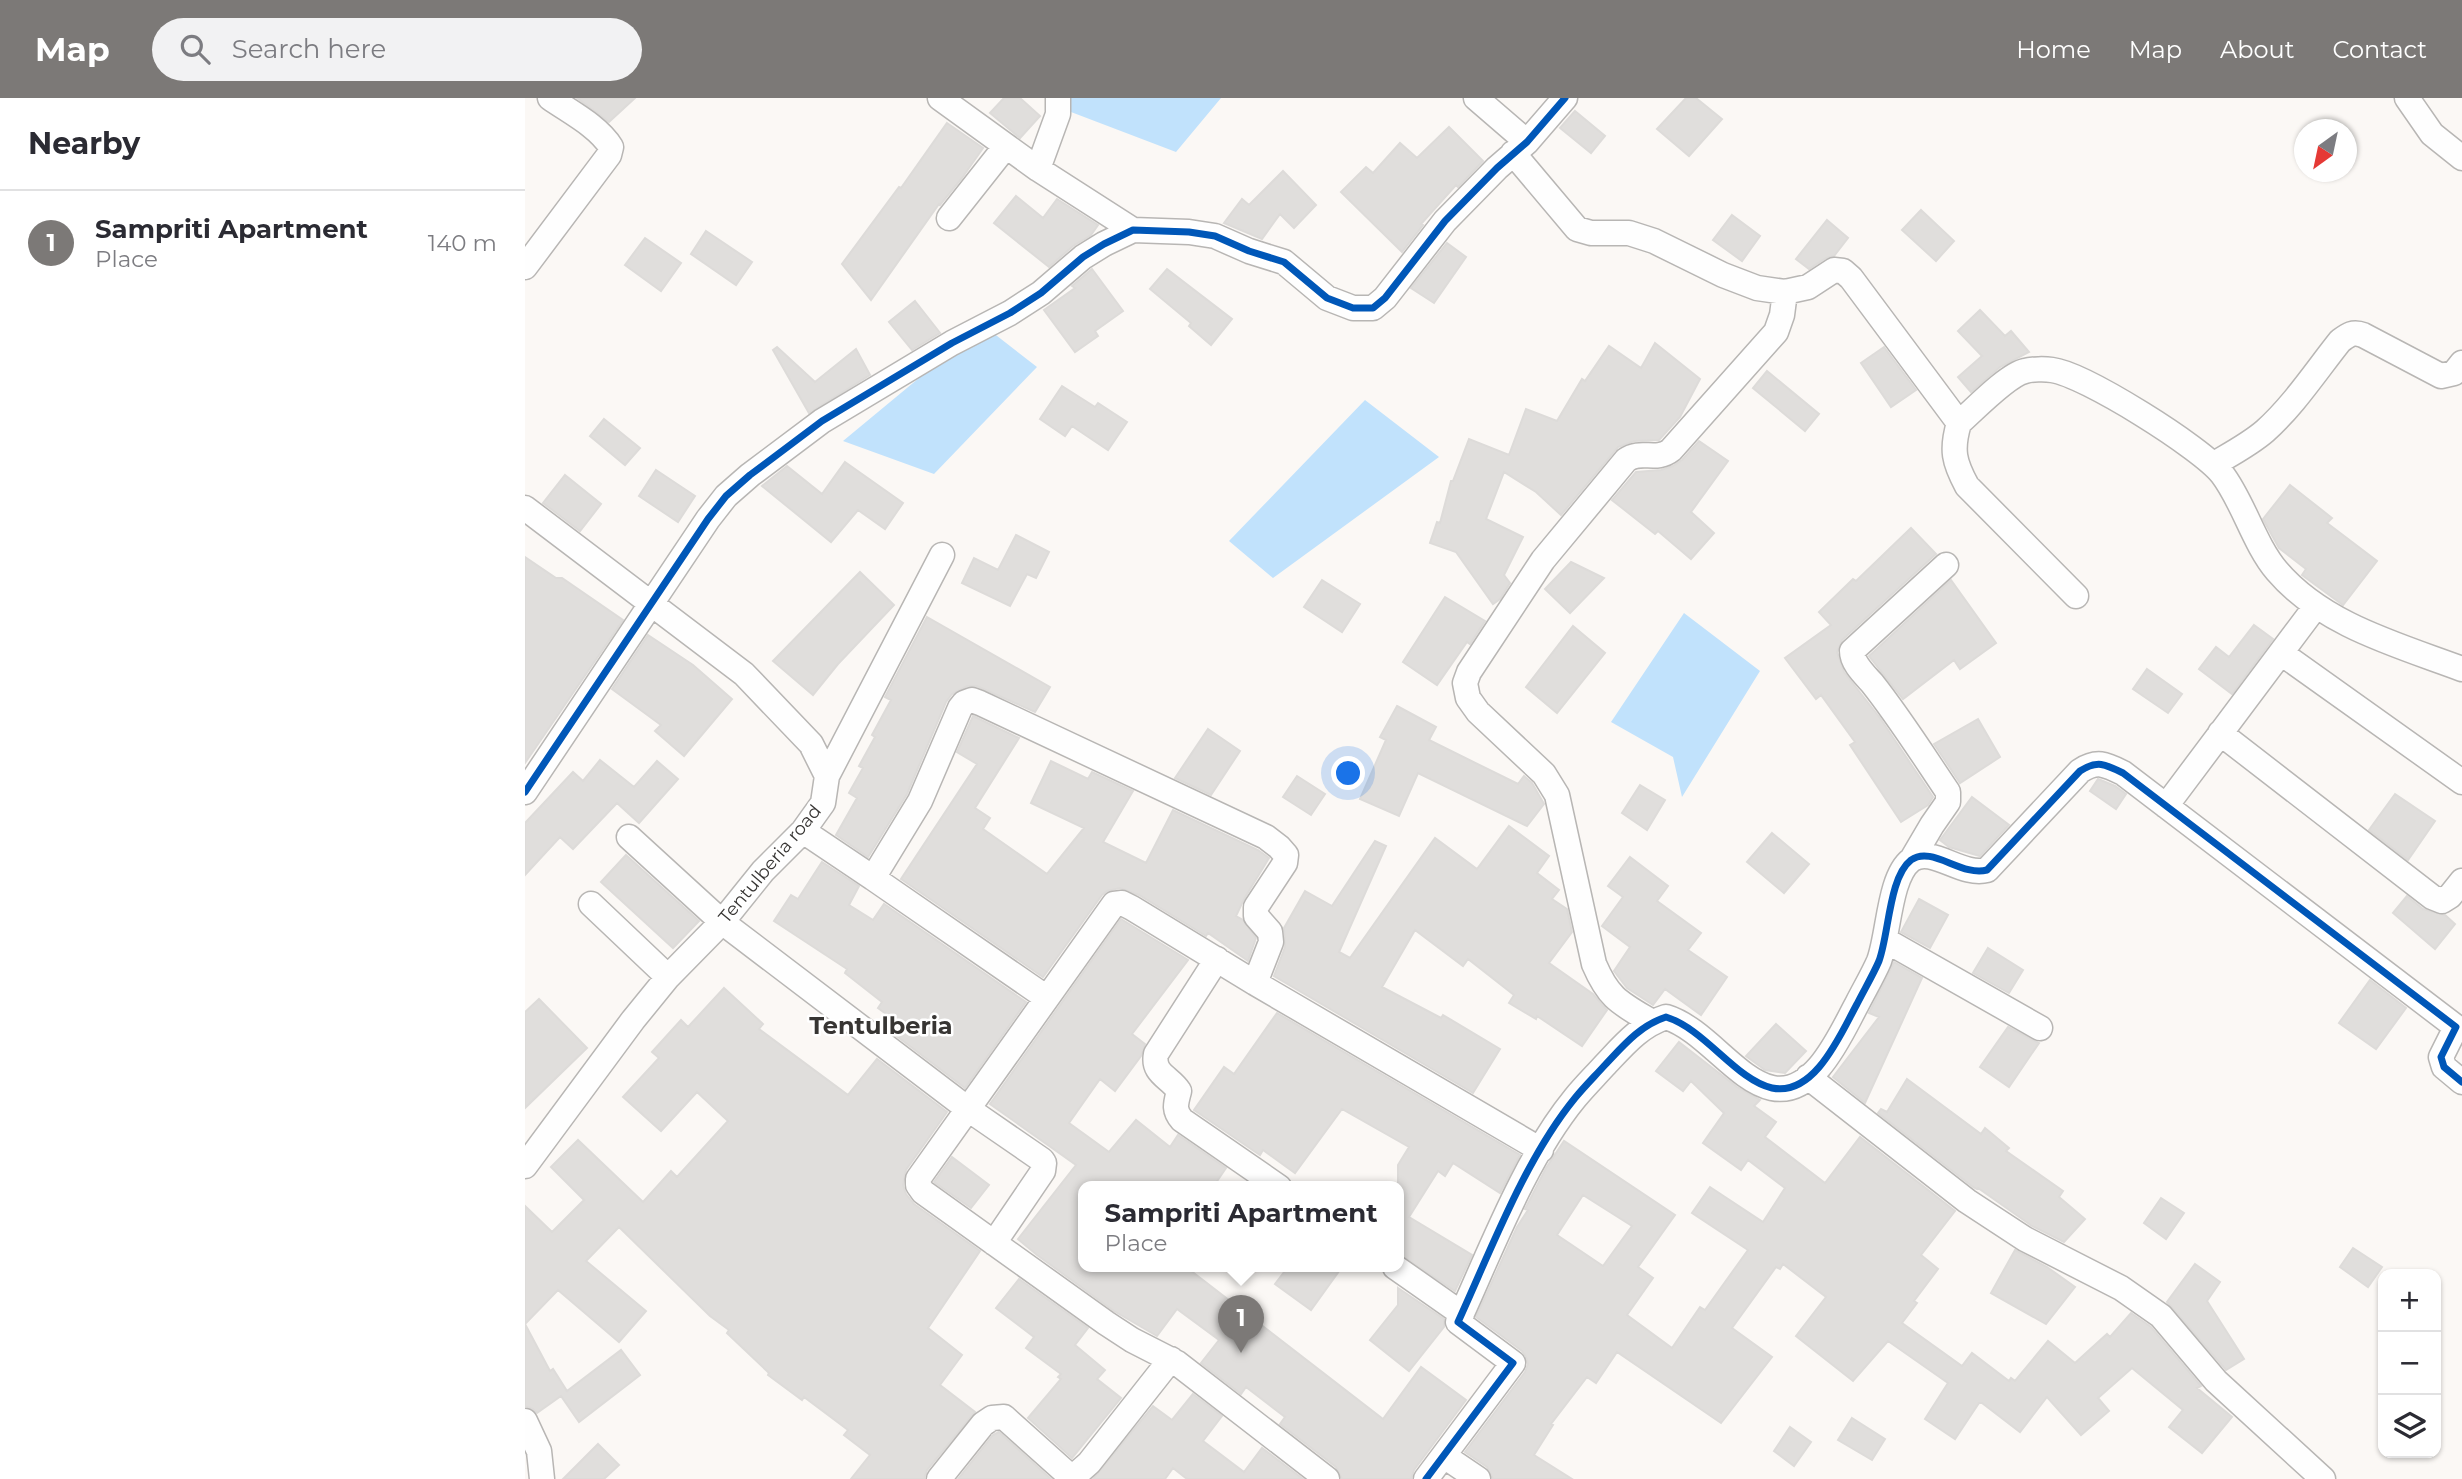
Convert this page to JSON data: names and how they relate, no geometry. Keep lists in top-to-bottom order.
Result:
{
  "streets": {
    "street": ["Tentulberia road"]
  },
  "districts": ["Tentulberia"],
  "north": "bottom left",
  "page": {
    "header": "Map",
    "search": "Search here",
    "nav": [
      "Home",
      "Map",
      "About",
      "Contact"
    ],
    "heading": "Nearby",
    "list": [
      {
        "mark": "1",
        "name": "Sampriti Apartment",
        "note": "Place",
        "value": "140 m"
      }
    ],
    "popup": ["Sampriti Apartment", "Place"],
    "map_buttons": ["+", "−"],
    "pins": "1"
  }
}
